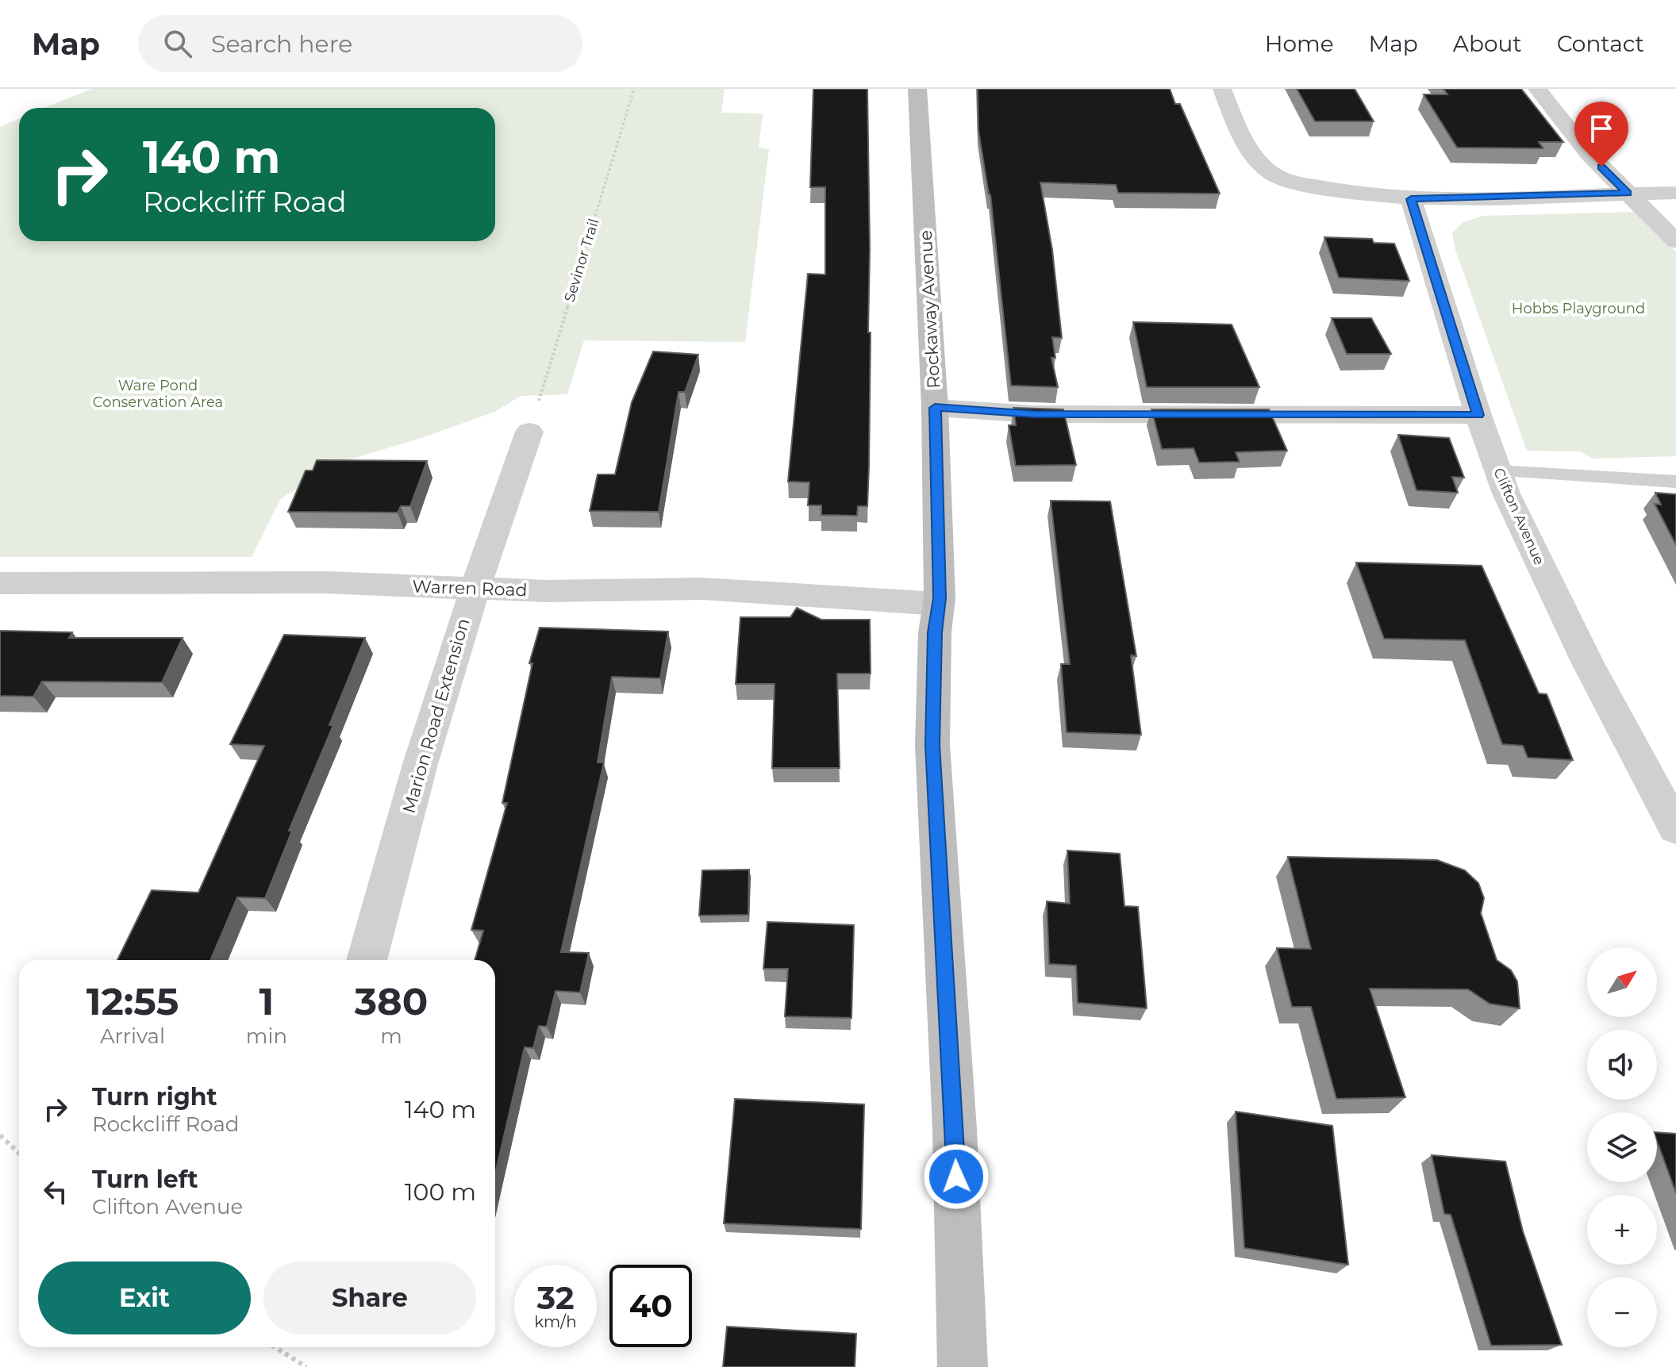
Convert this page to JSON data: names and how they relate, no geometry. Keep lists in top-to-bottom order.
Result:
{
  "streets": {
    "street": [
      "Rockaway Avenue",
      "Clifton Avenue",
      "Warren Road",
      "Marion Road Extension"
    ],
    "path": ["Sevinor Trail"]
  },
  "crossings": [
    ["Sevinor Trail", "Marion Road Extension"],
    ["Rockaway Avenue", "Warren Road"],
    ["Warren Road", "Marion Road Extension"]
  ],
  "parks": ["Hobbs Playground", "Ware Pond Conservation Area"],
  "north": "top right",
  "page": {
    "header": "Map",
    "search": "Search here",
    "nav": [
      "Home",
      "Map",
      "About",
      "Contact"
    ],
    "turn": ["140 m", "Rockcliff Road"],
    "map_buttons": ["+", "−"],
    "eta": [
      "12:55",
      "Arrival",
      "1",
      "min",
      "380",
      "m"
    ],
    "list": [
      {
        "name": "Turn right",
        "note": "Rockcliff Road",
        "value": "140 m"
      },
      {
        "name": "Turn left",
        "note": "Clifton Avenue",
        "value": "100 m"
      }
    ],
    "buttons": ["Exit", "Share"],
    "speed": "32 km/h",
    "limit": "40"
  }
}
